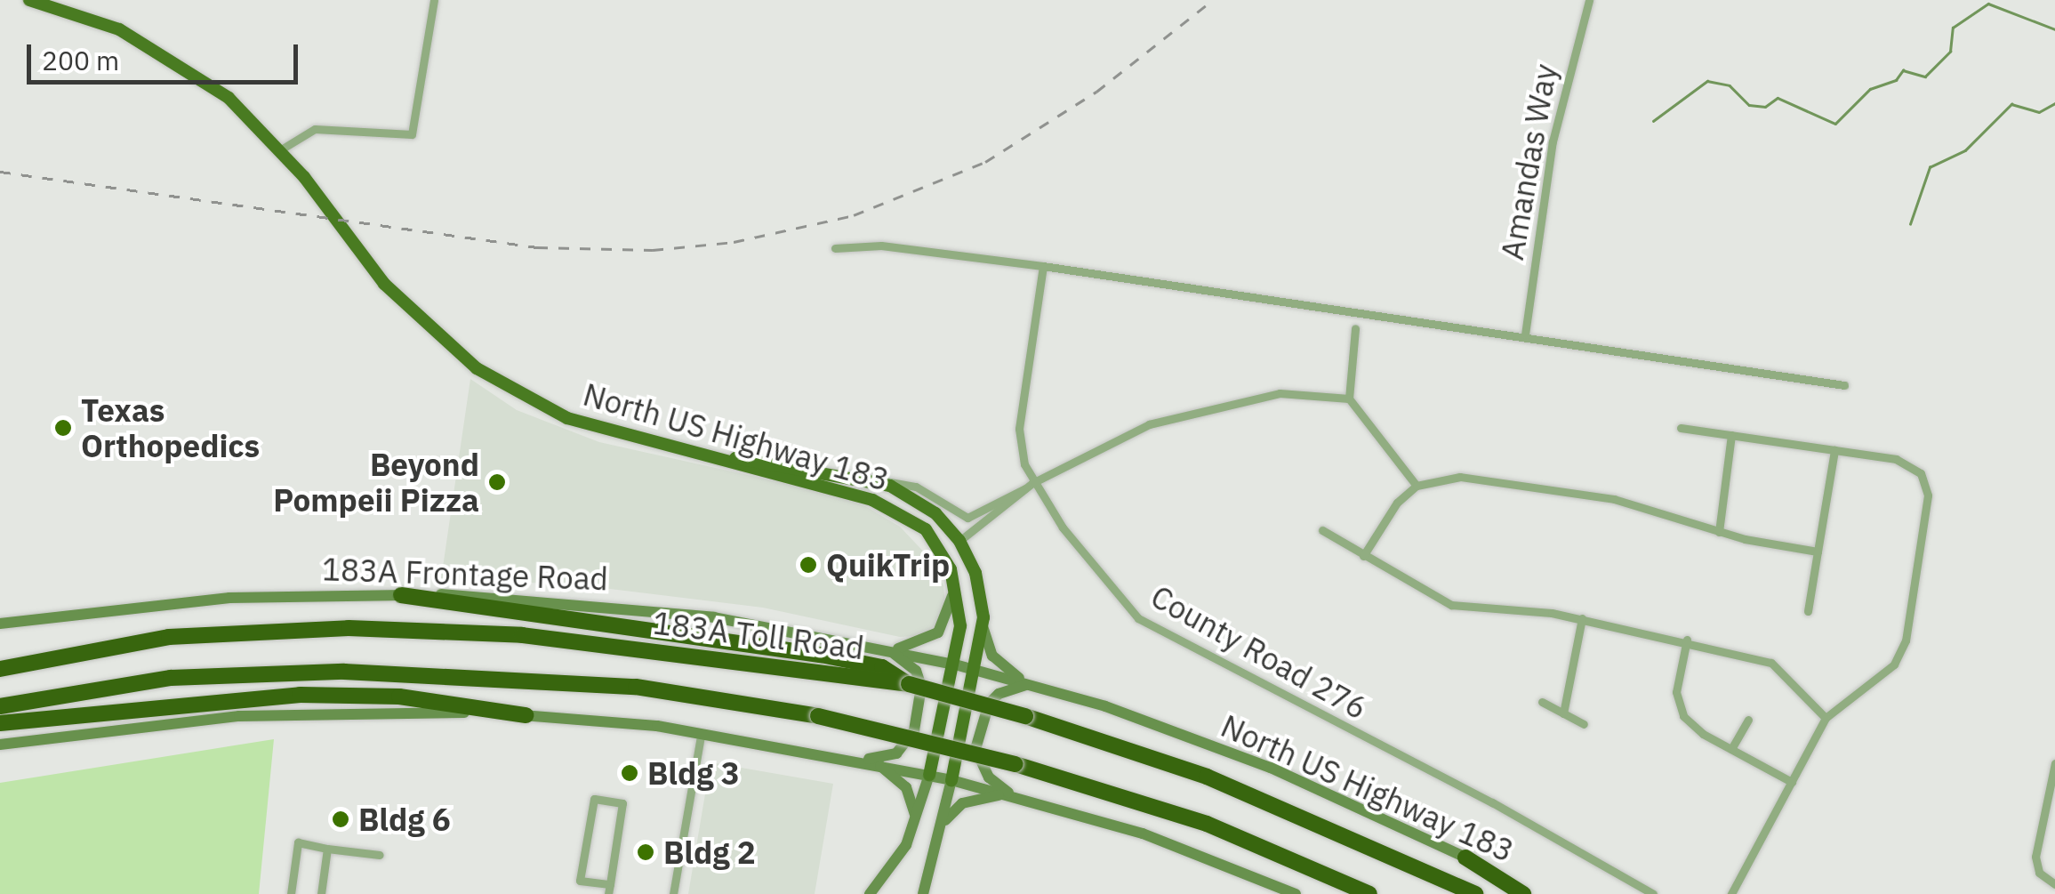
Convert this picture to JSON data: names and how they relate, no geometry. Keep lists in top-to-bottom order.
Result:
{
  "streets": {
    "highway": ["183A Toll Road"],
    "main road": ["North US Highway 183", "183A Frontage Road"],
    "street": ["Amandas Way", "County Road 276"]
  },
  "crossings": [
    ["North US Highway 183", "183A Frontage Road"]
  ],
  "places": [
    "Texas Orthopedics",
    "Beyond Pompeii Pizza",
    "QuikTrip",
    "Bldg 3",
    "Bldg 6",
    "Bldg 2"
  ],
  "scale_bar": "200 m"
}
